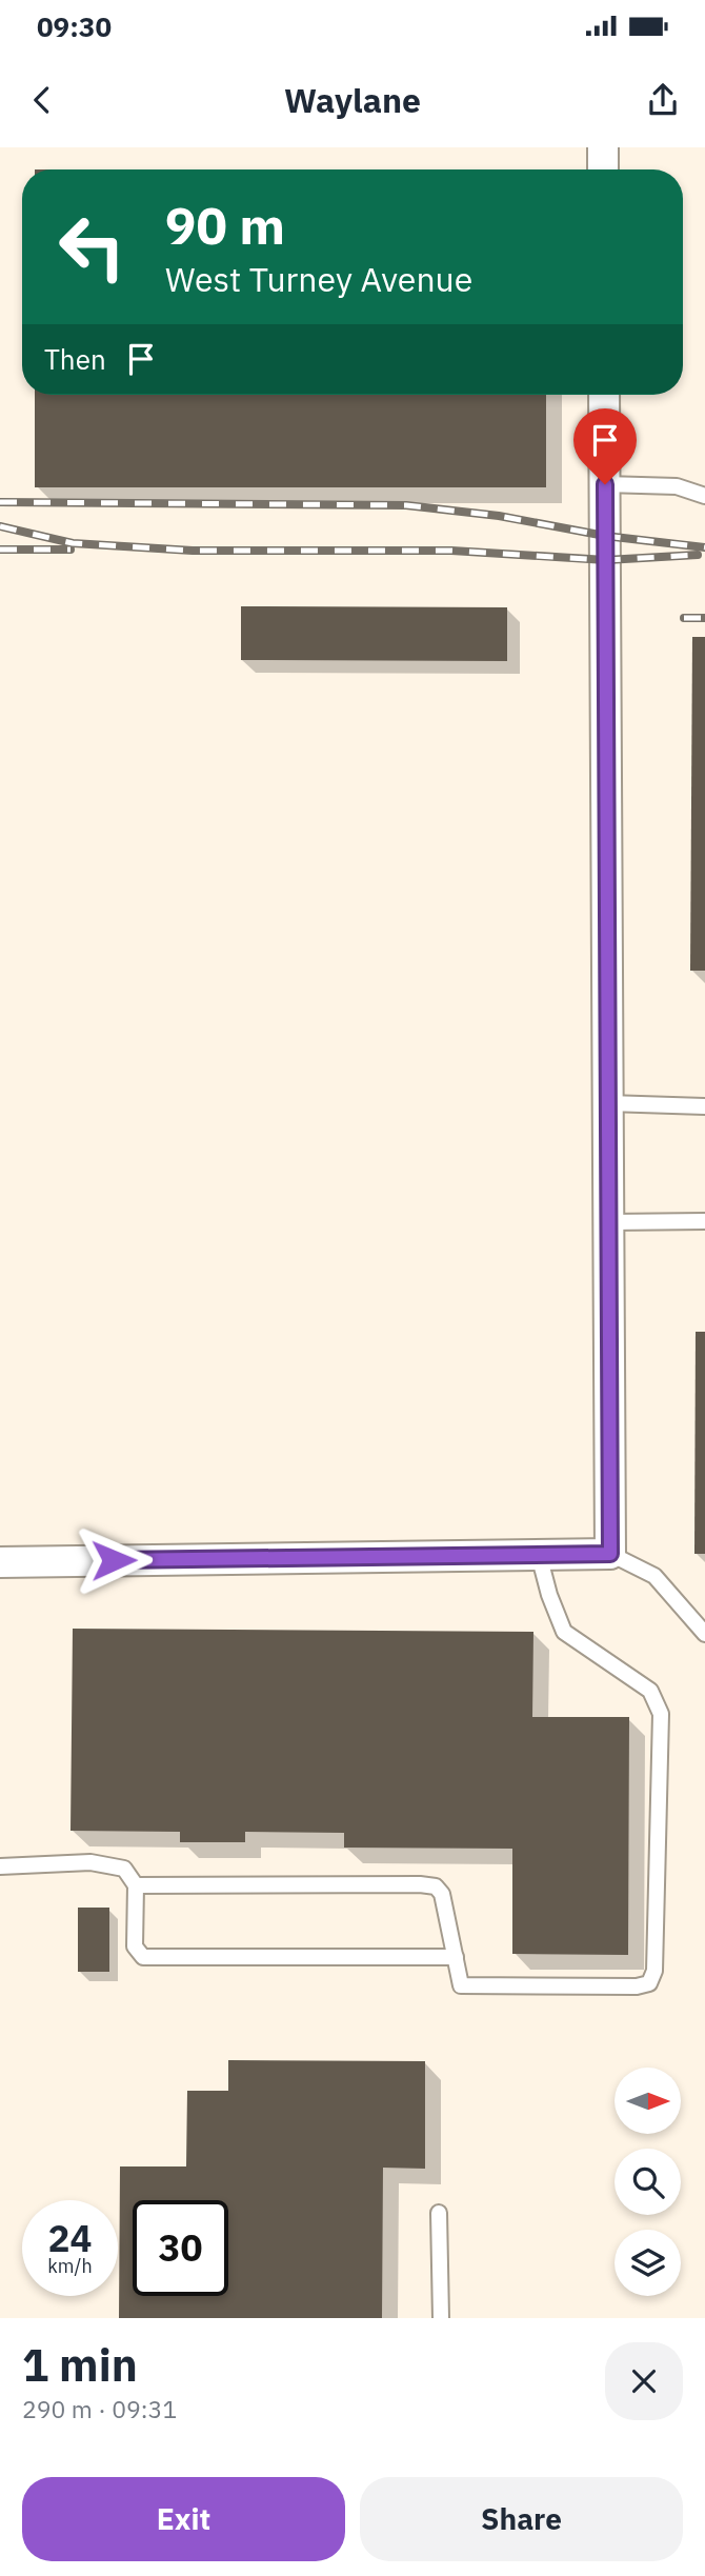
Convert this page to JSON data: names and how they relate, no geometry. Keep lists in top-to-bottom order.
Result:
{
  "north": "right",
  "page": {
    "status": "09:30",
    "header": "Waylane",
    "turn": ["90 m", "West Turney Avenue"],
    "then": "Then",
    "speed": "24 km/h",
    "limit": "30",
    "heading": ["1 min", "290 m · 09:31"],
    "buttons": ["Exit", "Share"]
  }
}
